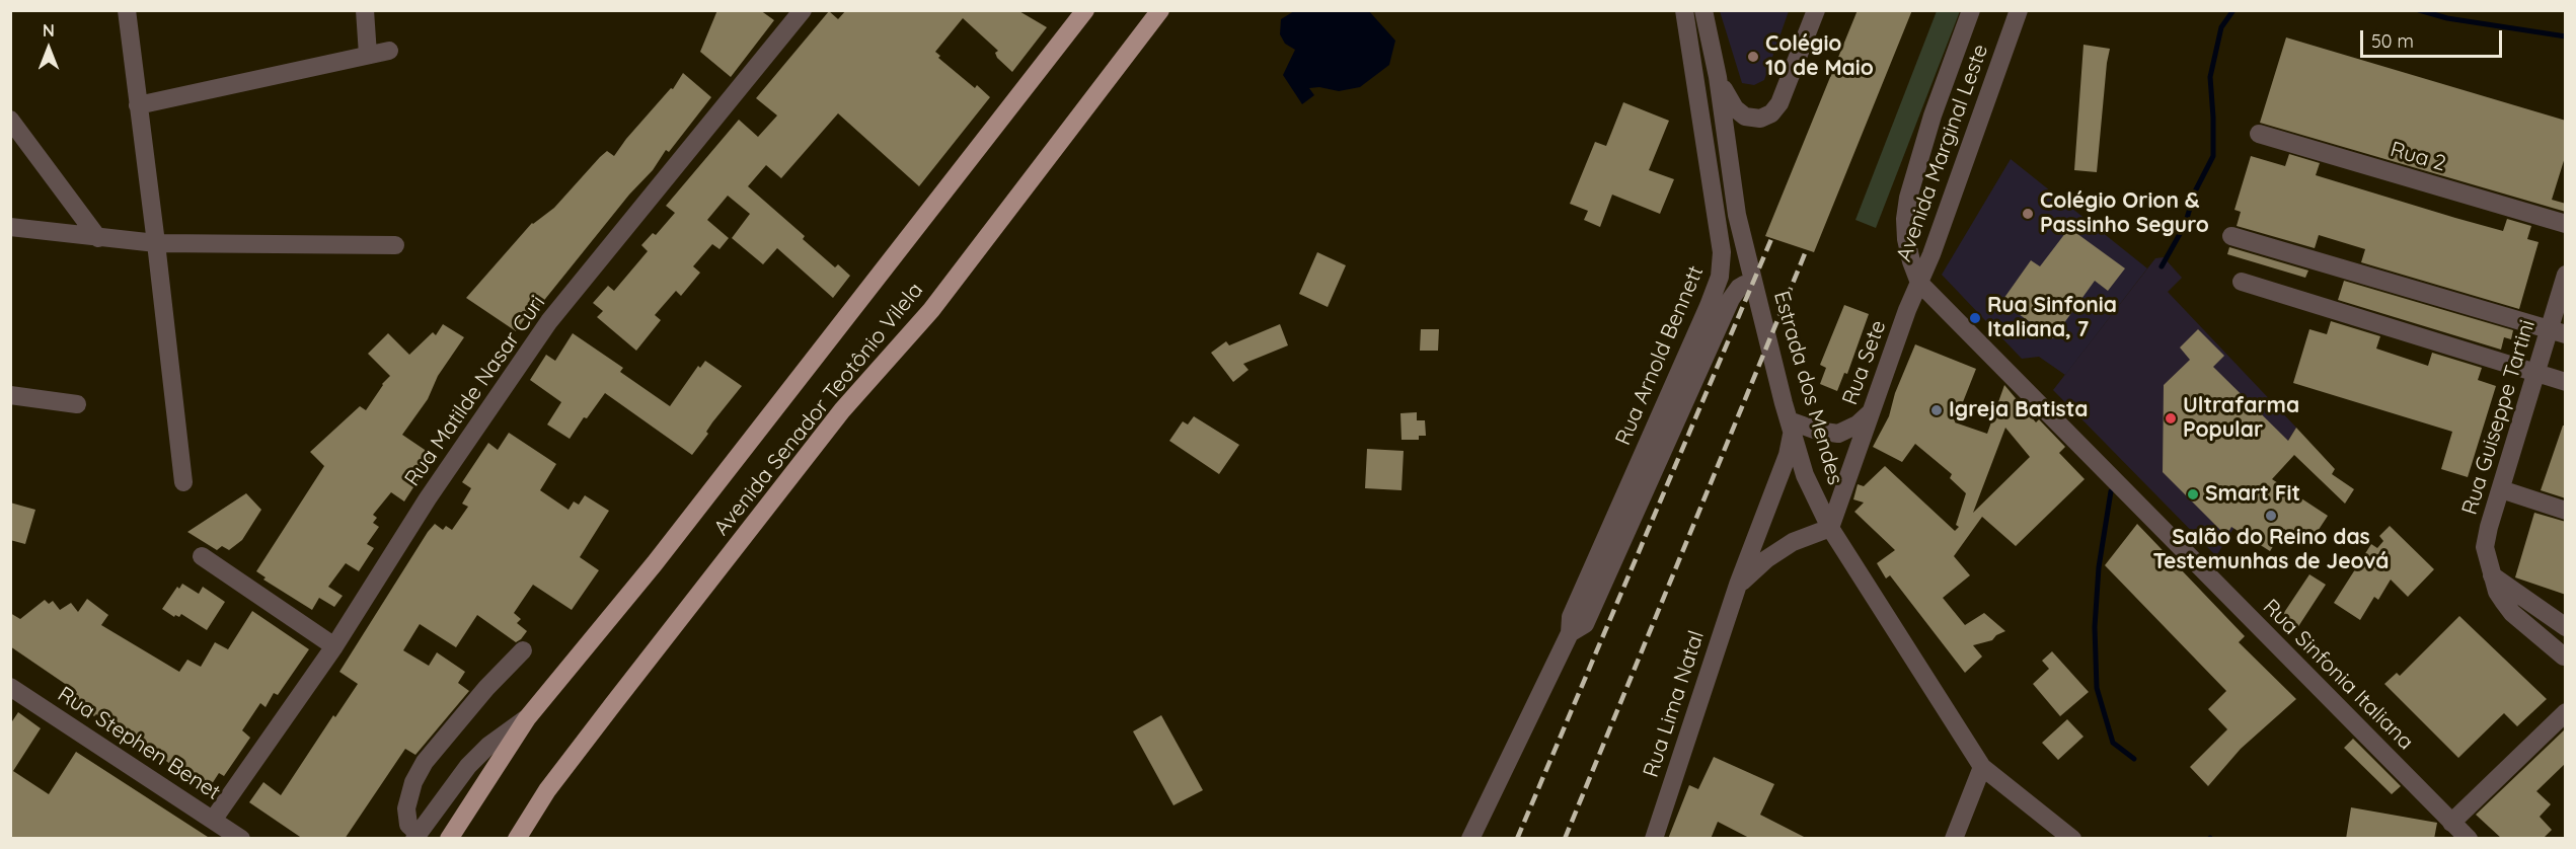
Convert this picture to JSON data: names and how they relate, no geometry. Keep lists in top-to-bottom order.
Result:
{
  "streets": {
    "main road": ["Avenida Senador Teotônio Vilela"],
    "street": [
      "Avenida Marginal Leste",
      "Rua 2",
      "Rua Arnold Bennett",
      "Rua Sete",
      "Estrada dos Mendes",
      "Rua Matilde Nasar Curi",
      "Rua Guiseppe Tartini",
      "Rua Sinfonia Italiana",
      "Rua Lima Natal",
      "Rua Stephen Benet"
    ]
  },
  "crossings": [
    ["Avenida Marginal Leste", "Rua Sete"],
    ["Avenida Marginal Leste", "Rua Sinfonia Italiana"],
    ["Rua Arnold Bennett", "Estrada dos Mendes"],
    ["Rua Sete", "Estrada dos Mendes"],
    ["Rua Sete", "Rua Sinfonia Italiana"],
    ["Rua Sete", "Rua Lima Natal"],
    ["Estrada dos Mendes", "Rua Lima Natal"],
    ["Rua Matilde Nasar Curi", "Rua Stephen Benet"]
  ],
  "places": [
    "Colégio 10 de Maio",
    "Colégio Orion & Passinho Seguro",
    "Rua Sinfonia Italiana, 7",
    "Igreja Batista",
    "Ultrafarma Popular",
    "Smart Fit",
    "Salão do Reino das Testemunhas de Jeová"
  ],
  "scale_bar": "50 m",
  "north": "top"
}
